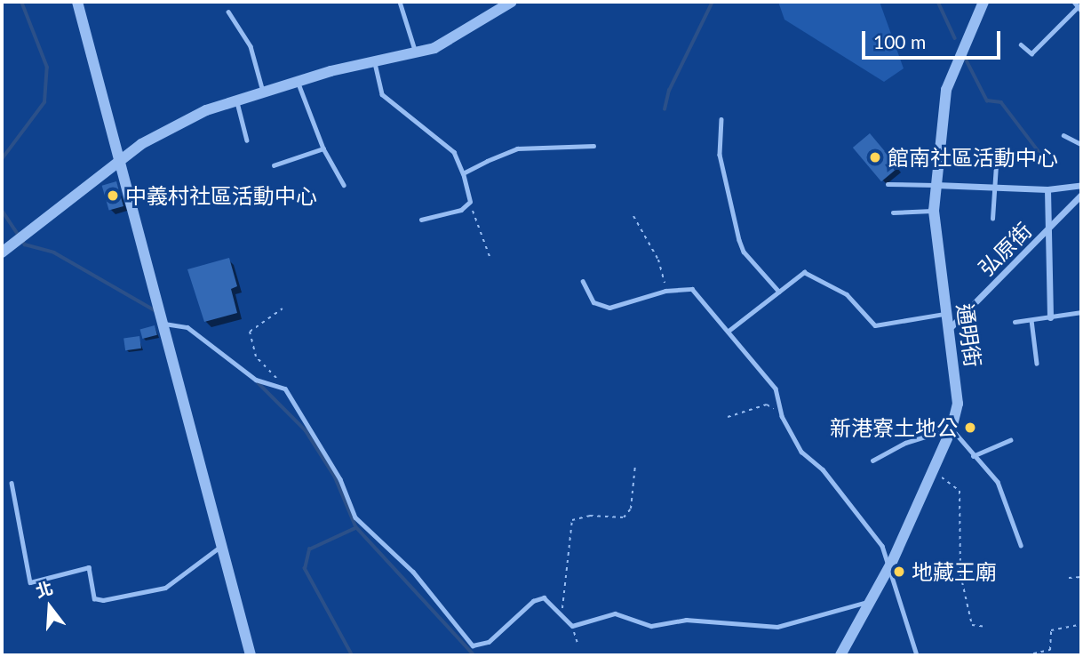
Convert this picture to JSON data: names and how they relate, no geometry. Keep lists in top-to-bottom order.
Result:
{
  "streets": {
    "street": ["弘原街", "通明街"]
  },
  "crossings": [
    ["弘原街", "通明街"]
  ],
  "places": [
    "館南社區活動中心",
    "中義村社區活動中心",
    "新港寮土地公",
    "地藏王廟"
  ],
  "scale_bar": "100 m",
  "north": "top"
}
